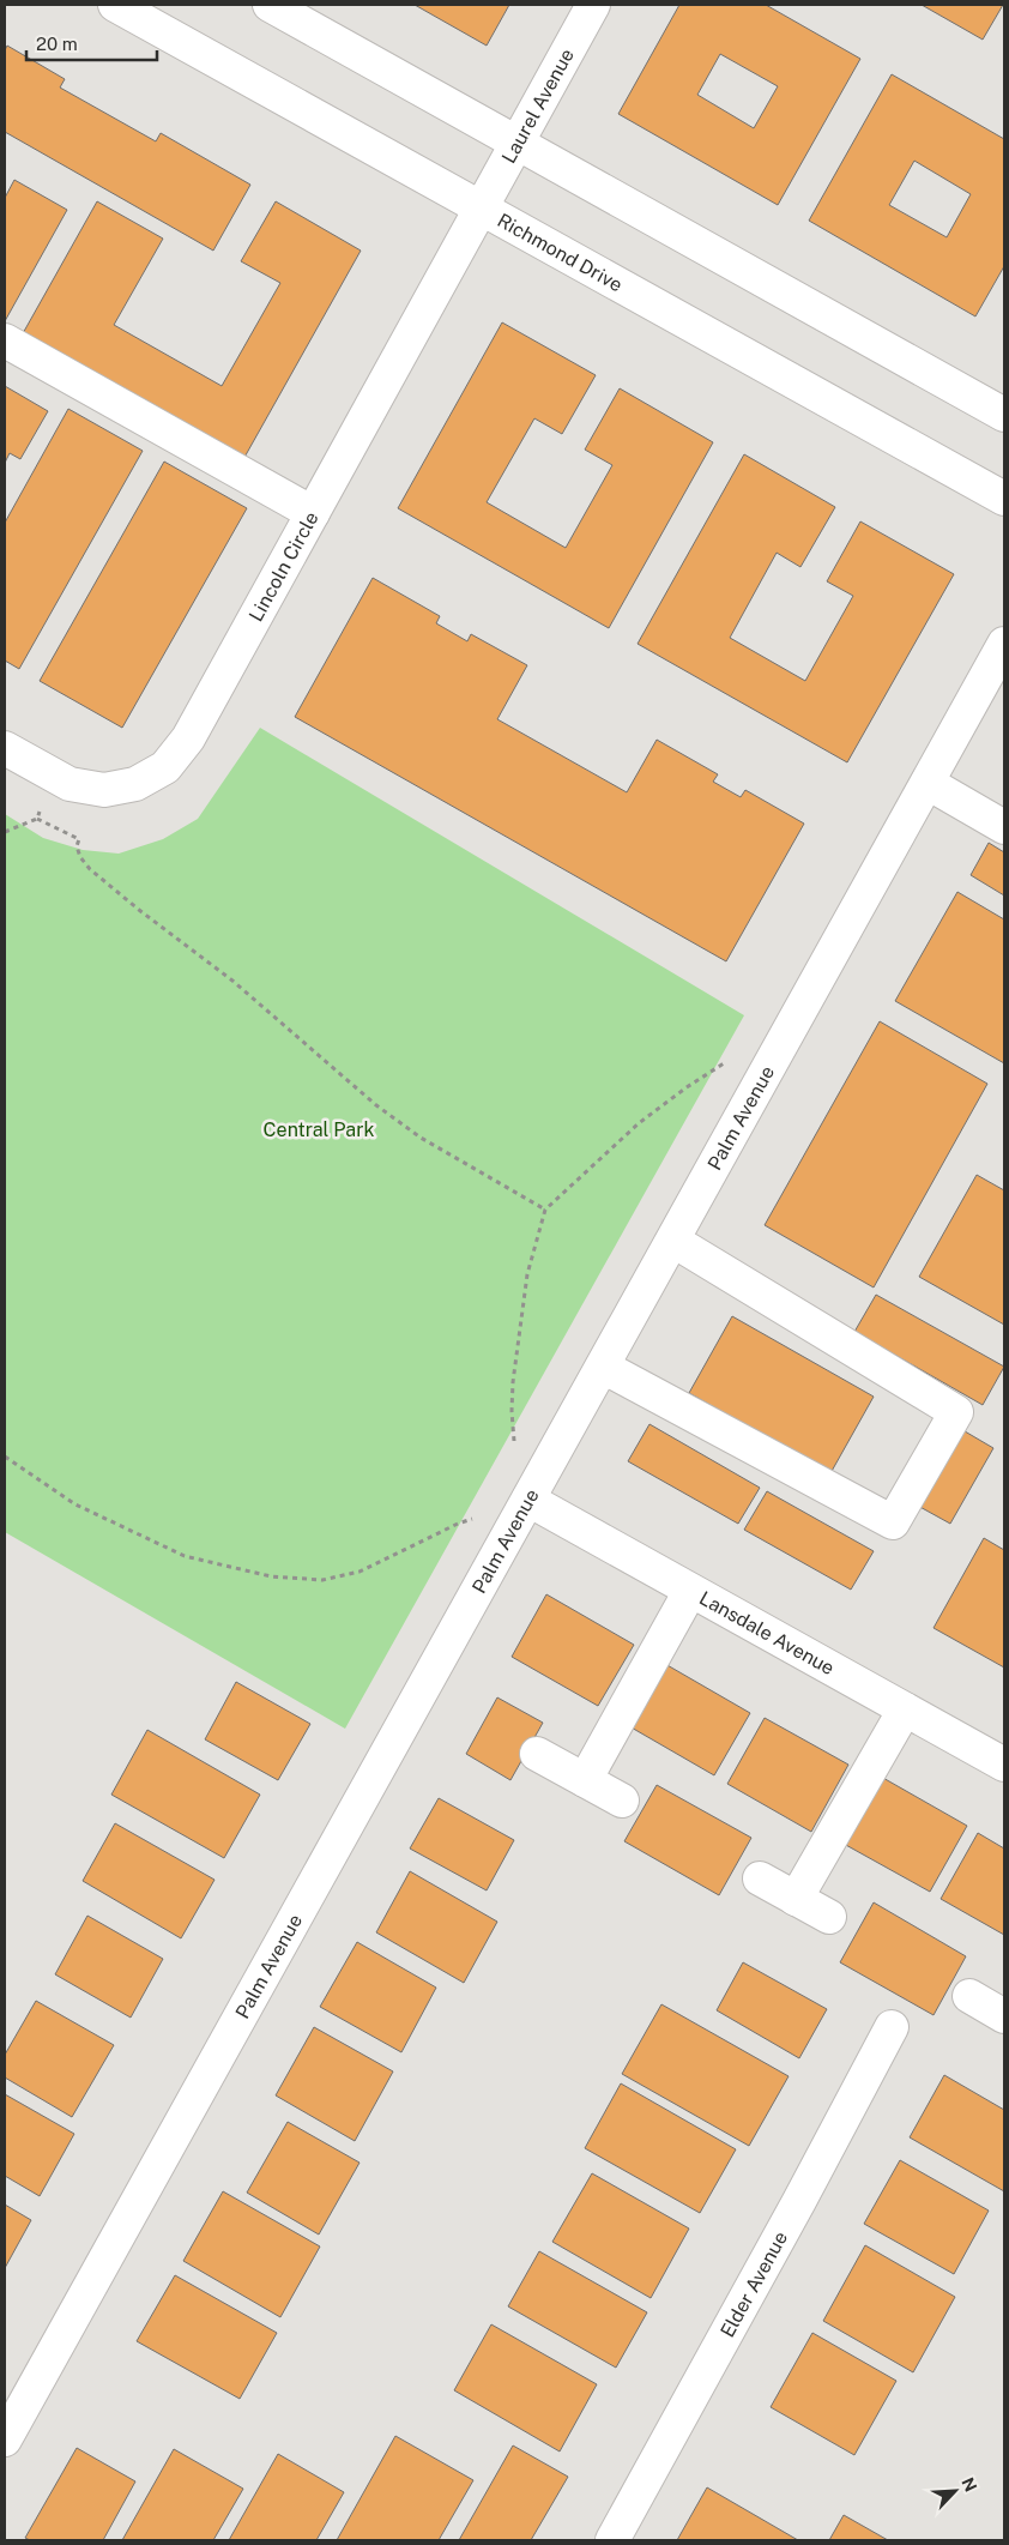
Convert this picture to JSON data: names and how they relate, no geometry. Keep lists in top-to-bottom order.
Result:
{
  "streets": {
    "street": [
      "Laurel Avenue",
      "Richmond Drive",
      "Lincoln Circle",
      "Palm Avenue",
      "Lansdale Avenue",
      "Elder Avenue"
    ]
  },
  "crossings": [
    ["Laurel Avenue", "Richmond Drive"],
    ["Laurel Avenue", "Lincoln Circle"],
    ["Richmond Drive", "Lincoln Circle"],
    ["Palm Avenue", "Lansdale Avenue"]
  ],
  "parks": ["Central Park"],
  "scale_bar": "20 m",
  "north": "top right"
}
